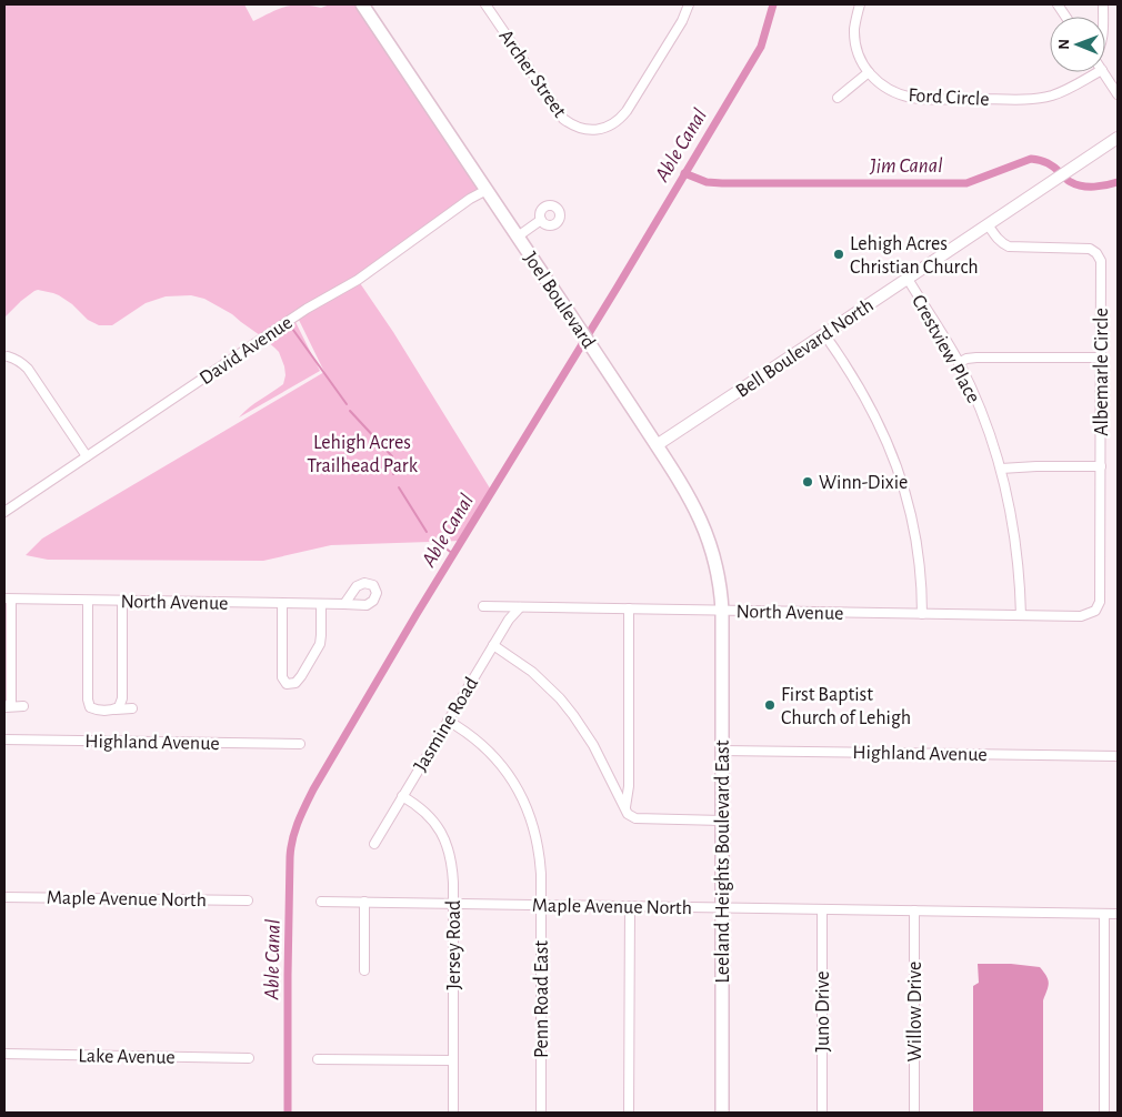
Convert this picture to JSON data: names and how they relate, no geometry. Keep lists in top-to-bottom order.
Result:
{
  "streets": {
    "main road": ["Joel Boulevard", "Leeland Heights Boulevard East"],
    "street": [
      "Archer Street",
      "Ford Circle",
      "Bell Boulevard North",
      "Crestview Place",
      "David Avenue",
      "Albemarle Circle",
      "North Avenue",
      "Jasmine Road",
      "Highland Avenue",
      "Maple Avenue North",
      "Jersey Road",
      "Penn Road East",
      "Juno Drive",
      "Willow Drive",
      "Lake Avenue"
    ]
  },
  "crossings": [
    ["Joel Boulevard", "Bell Boulevard North"],
    ["Joel Boulevard", "David Avenue"],
    ["Joel Boulevard", "North Avenue"],
    ["Joel Boulevard", "Leeland Heights Boulevard East"],
    ["Bell Boulevard North", "Crestview Place"],
    ["Bell Boulevard North", "Albemarle Circle"],
    ["Crestview Place", "North Avenue"],
    ["Albemarle Circle", "North Avenue"],
    ["North Avenue", "Jasmine Road"],
    ["North Avenue", "Leeland Heights Boulevard East"],
    ["Jasmine Road", "Jersey Road"],
    ["Jasmine Road", "Penn Road East"],
    ["Highland Avenue", "Leeland Heights Boulevard East"],
    ["Leeland Heights Boulevard East", "Maple Avenue North"],
    ["Maple Avenue North", "Jersey Road"],
    ["Maple Avenue North", "Penn Road East"],
    ["Maple Avenue North", "Juno Drive"],
    ["Maple Avenue North", "Willow Drive"]
  ],
  "water": ["Able Canal", "Jim Canal"],
  "parks": ["Lehigh Acres Trailhead Park"],
  "places": ["Lehigh Acres Christian Church", "Winn-Dixie", "First Baptist Church of Lehigh"],
  "north": "left"
}
